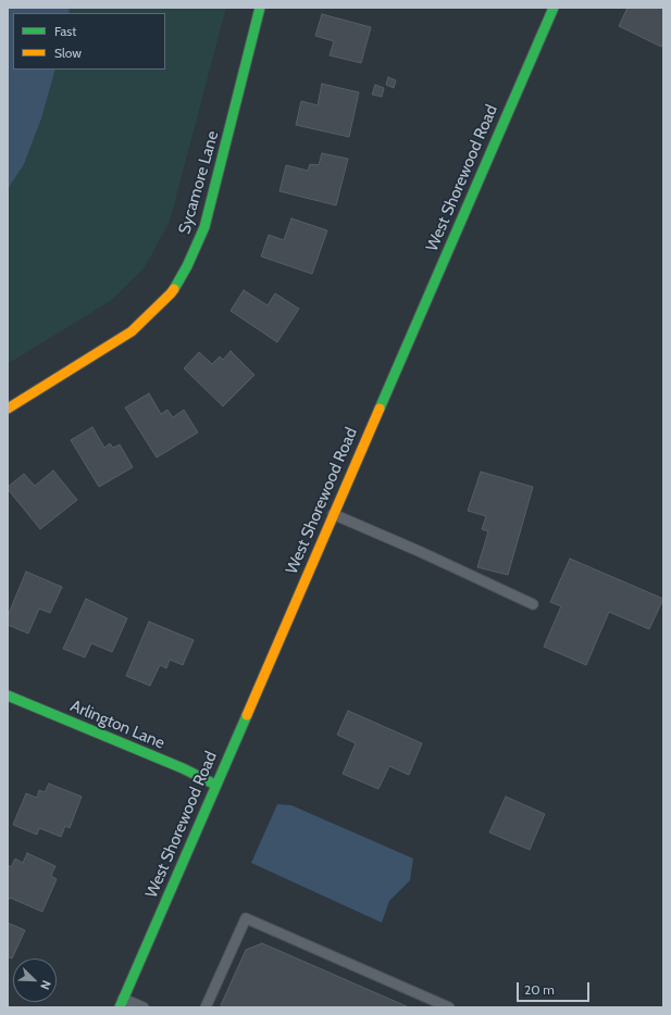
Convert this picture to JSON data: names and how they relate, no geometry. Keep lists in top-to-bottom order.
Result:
{
  "streets": {
    "main road": ["West Shorewood Road", "Sycamore Lane", "Arlington Lane"]
  },
  "crossings": [
    ["West Shorewood Road", "Arlington Lane"]
  ],
  "legend": ["Fast", "Slow"],
  "scale_bar": "20 m",
  "north": "bottom right"
}
